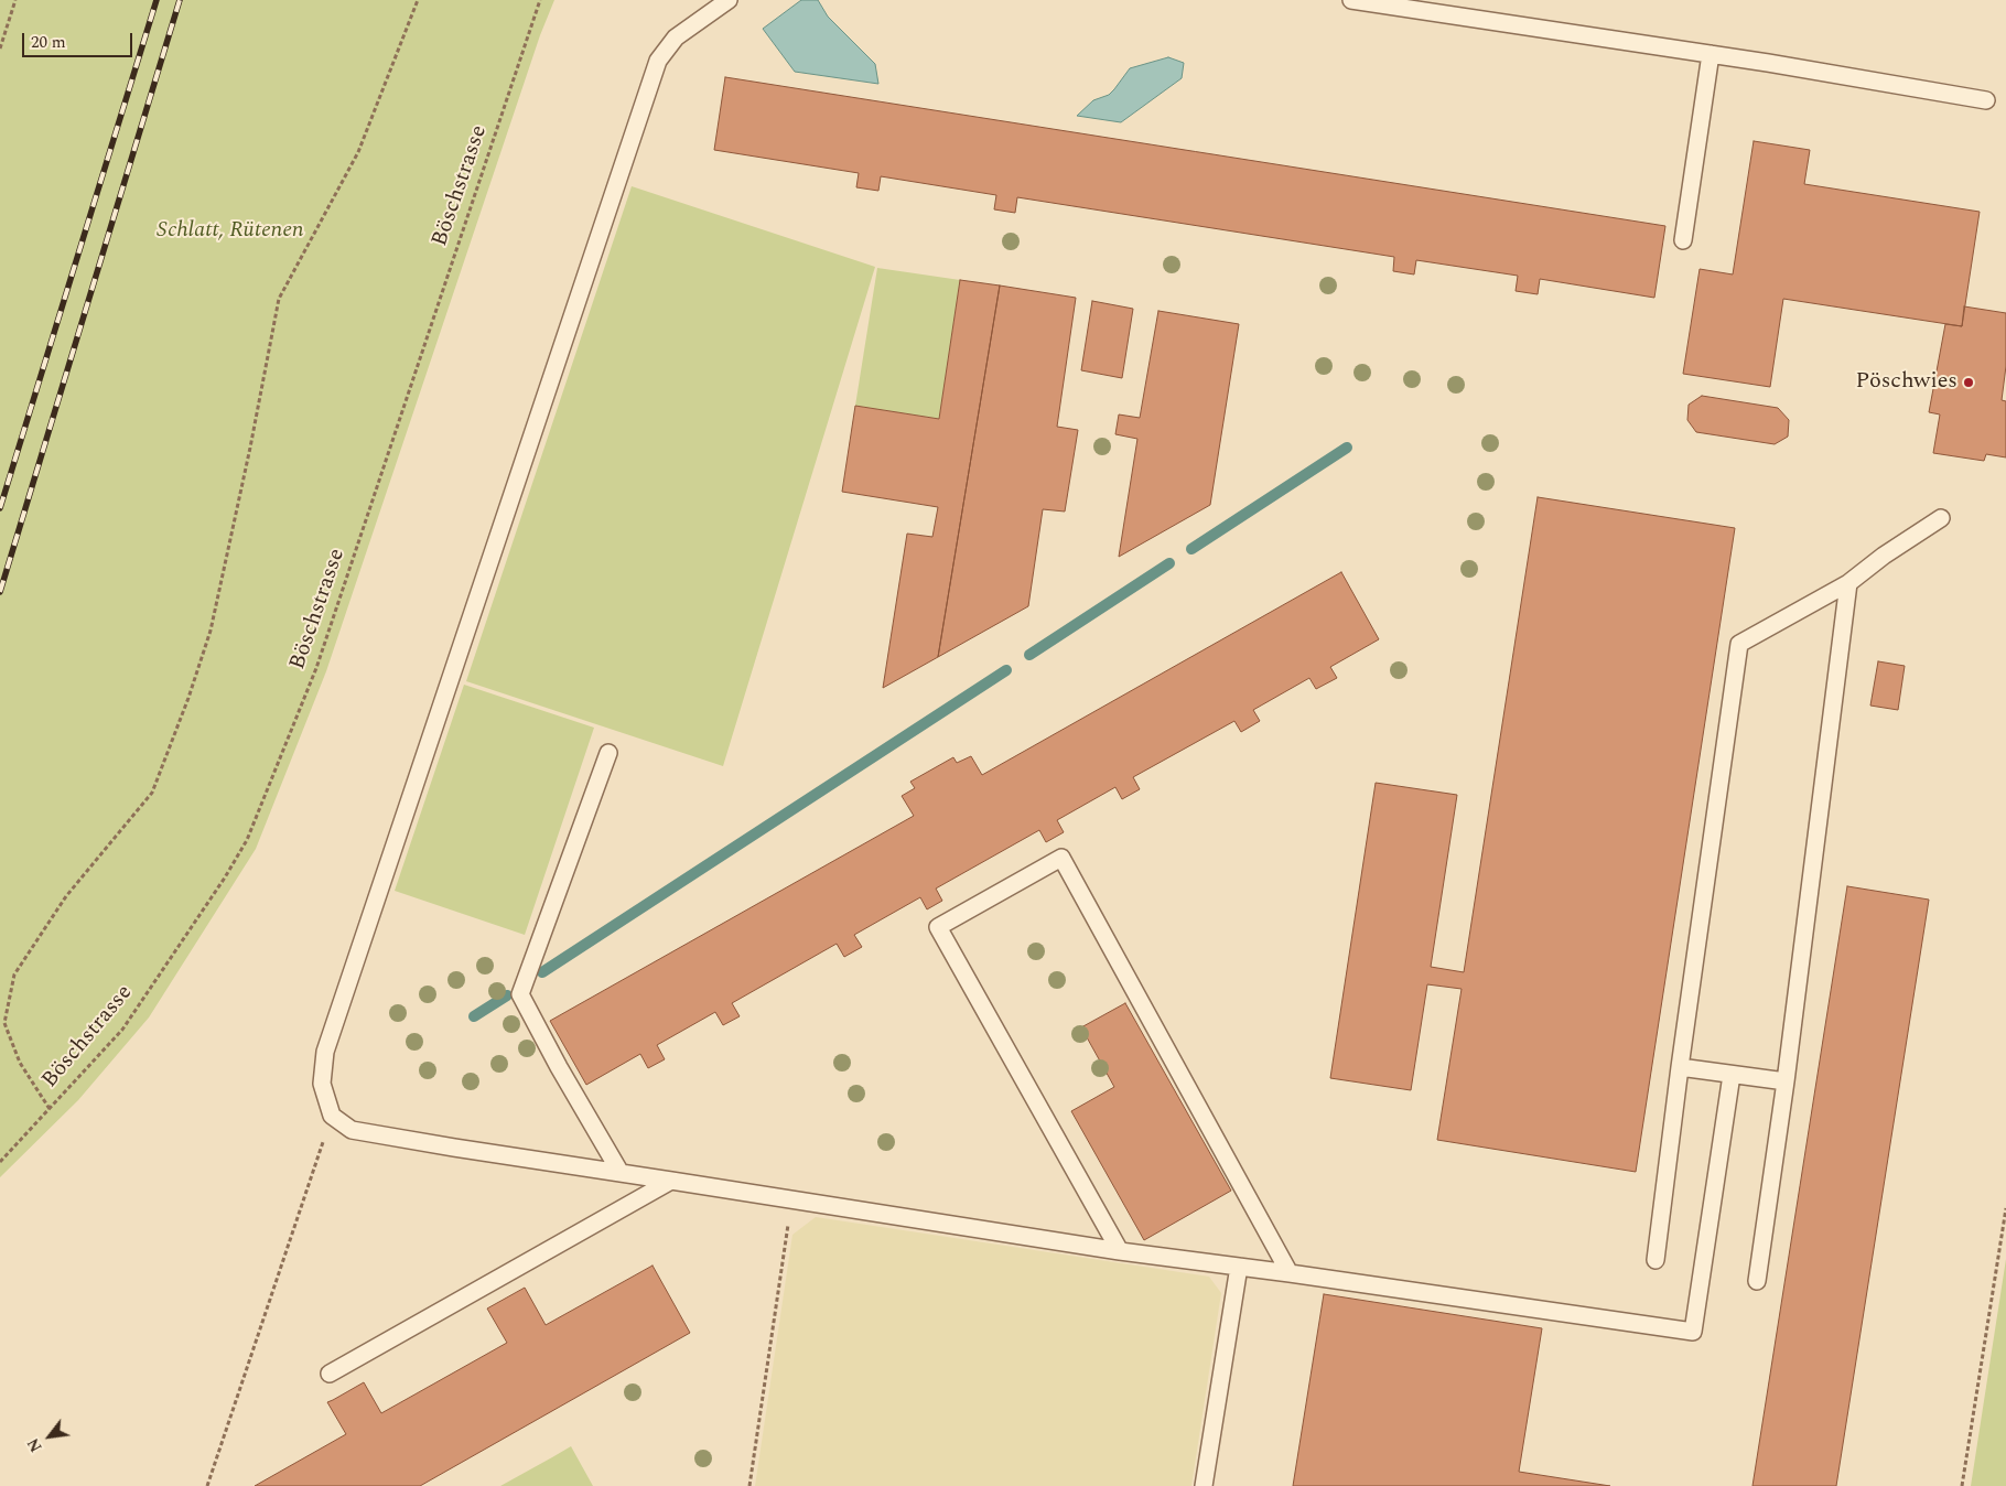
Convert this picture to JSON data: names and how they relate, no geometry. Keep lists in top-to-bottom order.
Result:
{
  "streets": {
    "path": ["Böschstrasse"]
  },
  "parks": ["Schlatt, Rütenen"],
  "places": ["Pöschwies"],
  "scale_bar": "20 m",
  "north": "bottom left"
}
